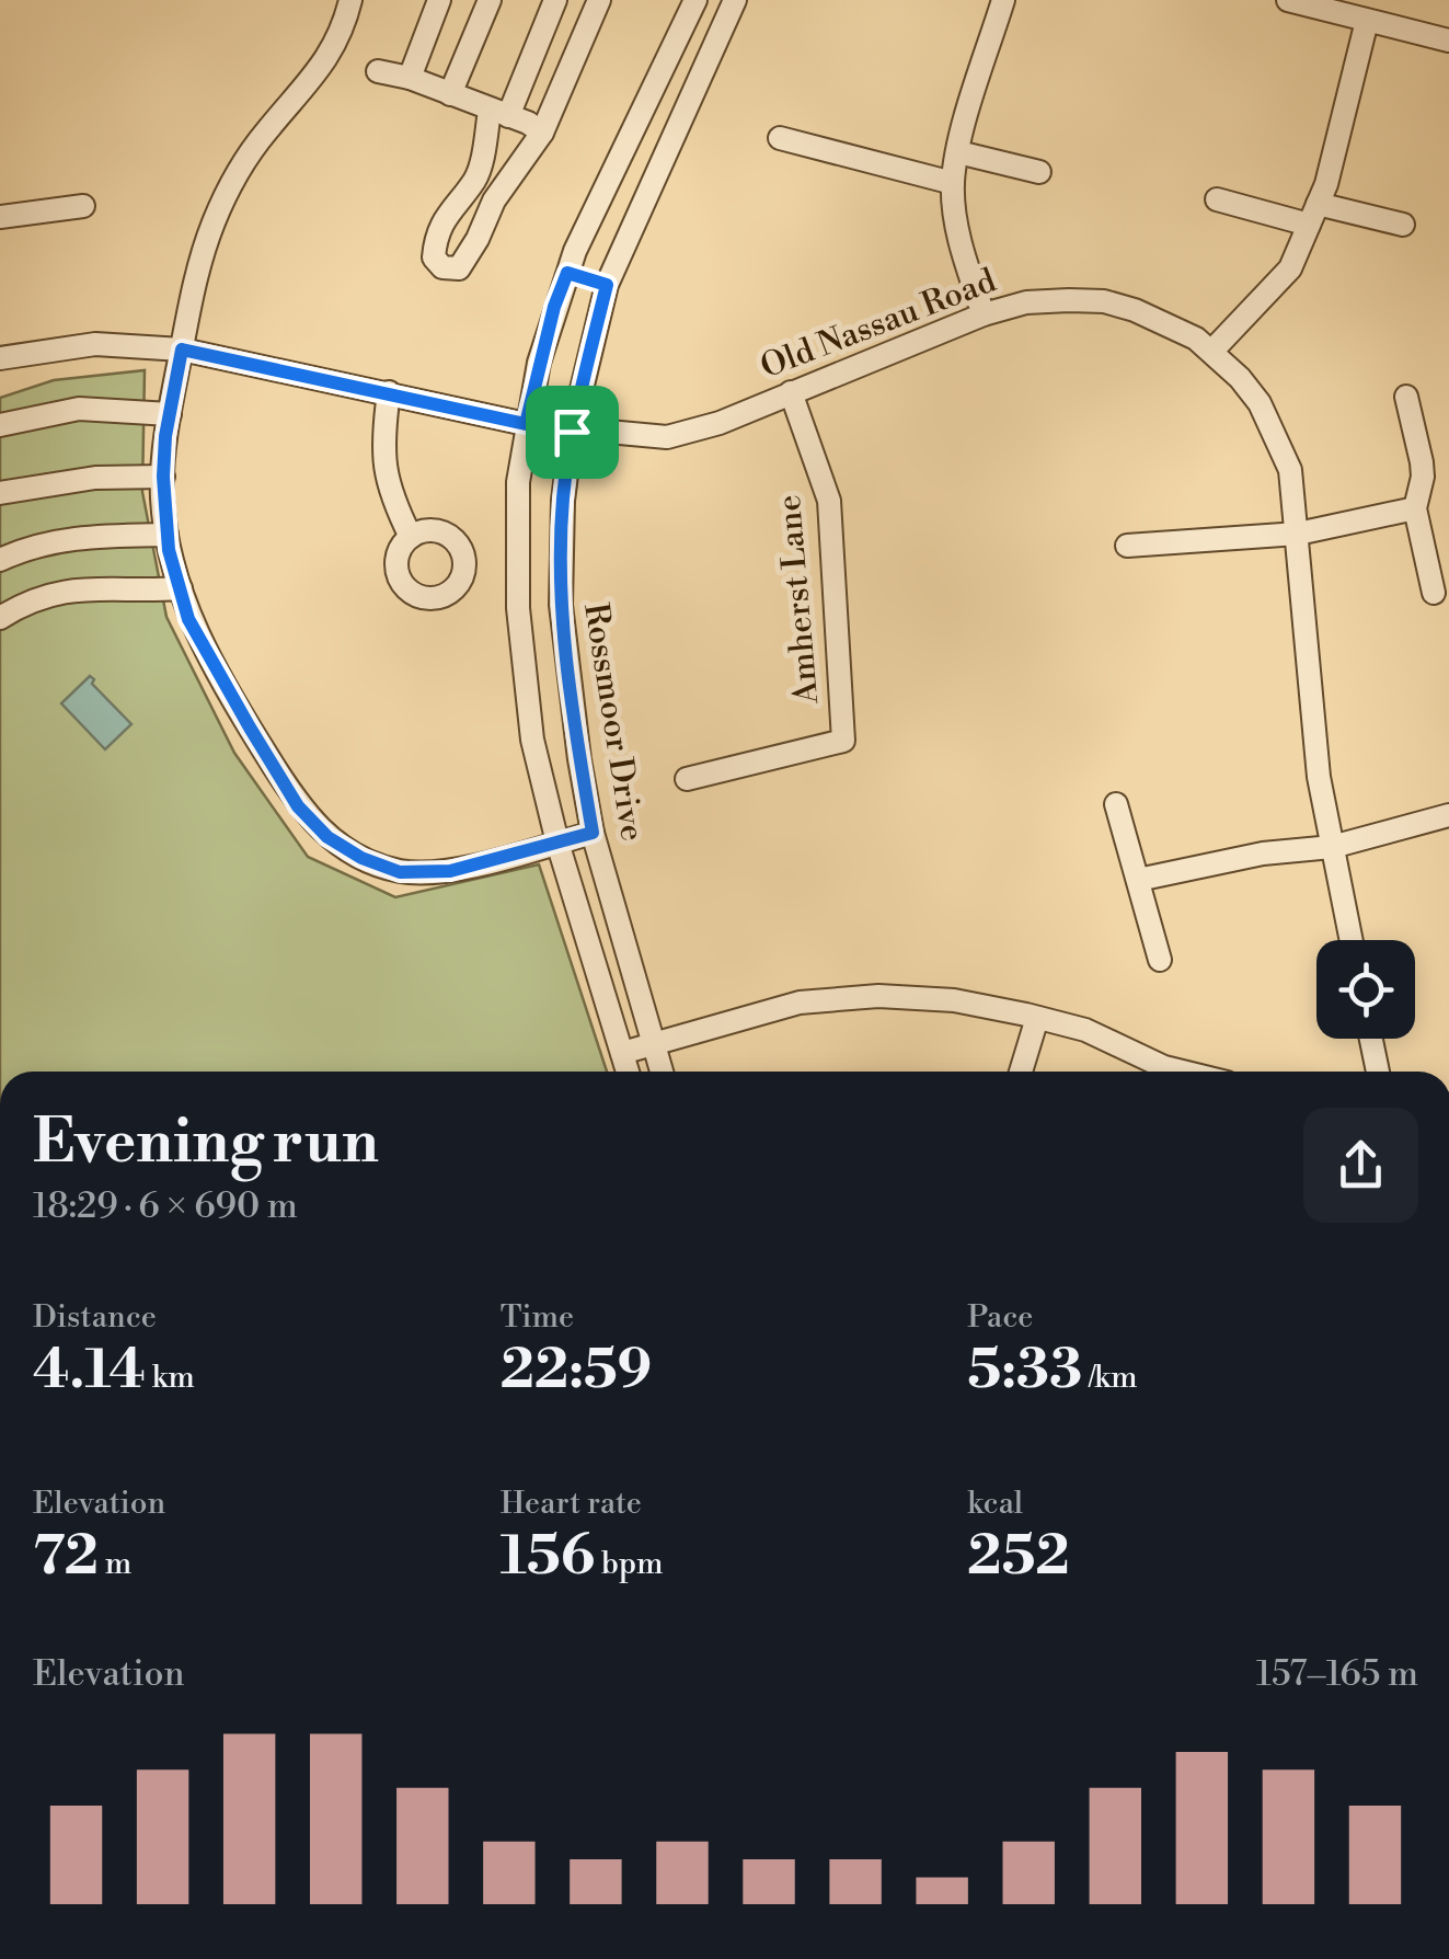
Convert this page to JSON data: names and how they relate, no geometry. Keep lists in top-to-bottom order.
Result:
{
  "streets": {
    "street": ["Old Nassau Road", "Amherst Lane", "Rossmoor Drive"]
  },
  "crossings": [
    ["Old Nassau Road", "Amherst Lane"],
    ["Old Nassau Road", "Rossmoor Drive"]
  ],
  "page": {
    "heading": ["Evening run", "18:29 · 6 × 690 m"],
    "stats": [
      ["Distance", "4.14 km"],
      ["Time", "22:59"],
      ["Pace", "5:33 /km"],
      ["Elevation", "72 m"],
      ["Heart rate", "156 bpm"],
      ["kcal", "252"]
    ],
    "chart": ["Elevation", "157–165 m"]
  }
}
